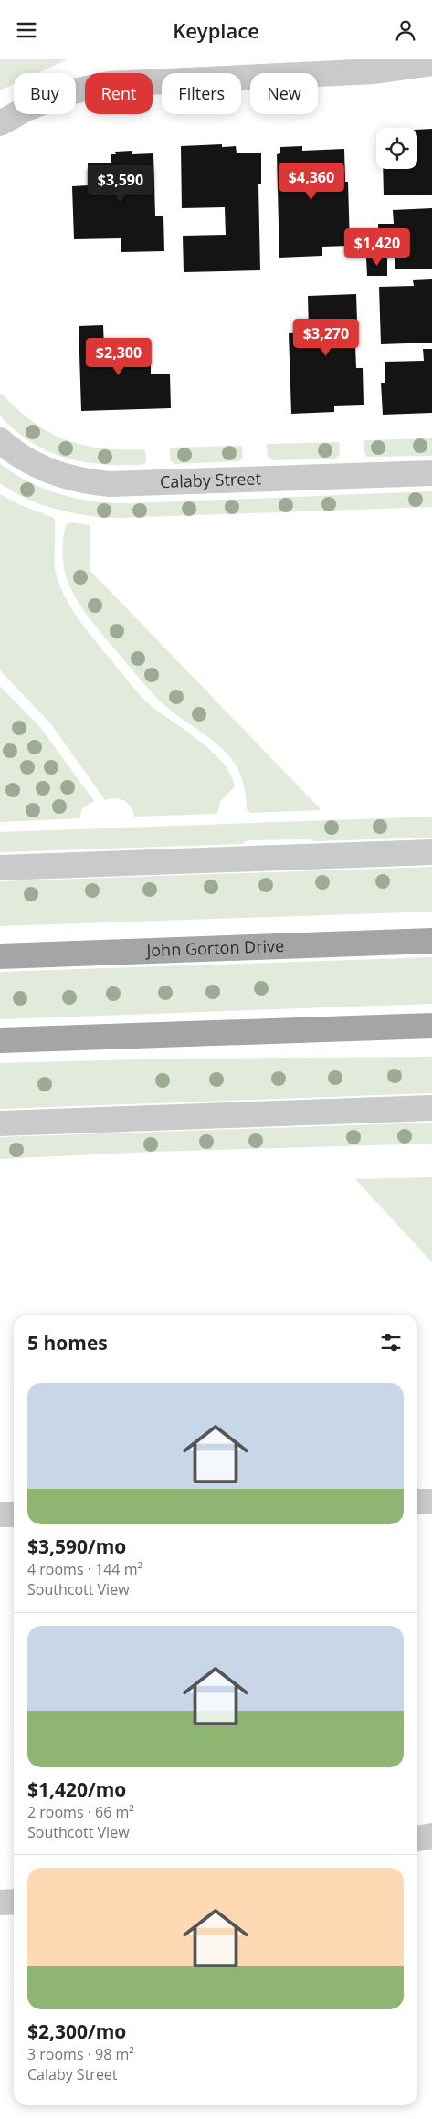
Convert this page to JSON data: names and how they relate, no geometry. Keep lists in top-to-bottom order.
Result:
{
  "streets": {
    "main road": ["John Gorton Drive"],
    "street": ["Calaby Street"]
  },
  "page": {
    "header": "Keyplace",
    "chip": [
      "Buy",
      "Rent",
      "Filters",
      "New"
    ],
    "price": [
      "$4,360",
      "$3,590",
      "$1,420",
      "$3,270",
      "$2,300"
    ],
    "heading": "5 homes",
    "list": [
      {
        "name": "$3,590/mo",
        "note": "4 rooms · 144 m² · Southcott View"
      },
      {
        "name": "$1,420/mo",
        "note": "2 rooms · 66 m² · Southcott View"
      },
      {
        "name": "$2,300/mo",
        "note": "3 rooms · 98 m² · Calaby Street"
      }
    ]
  }
}
